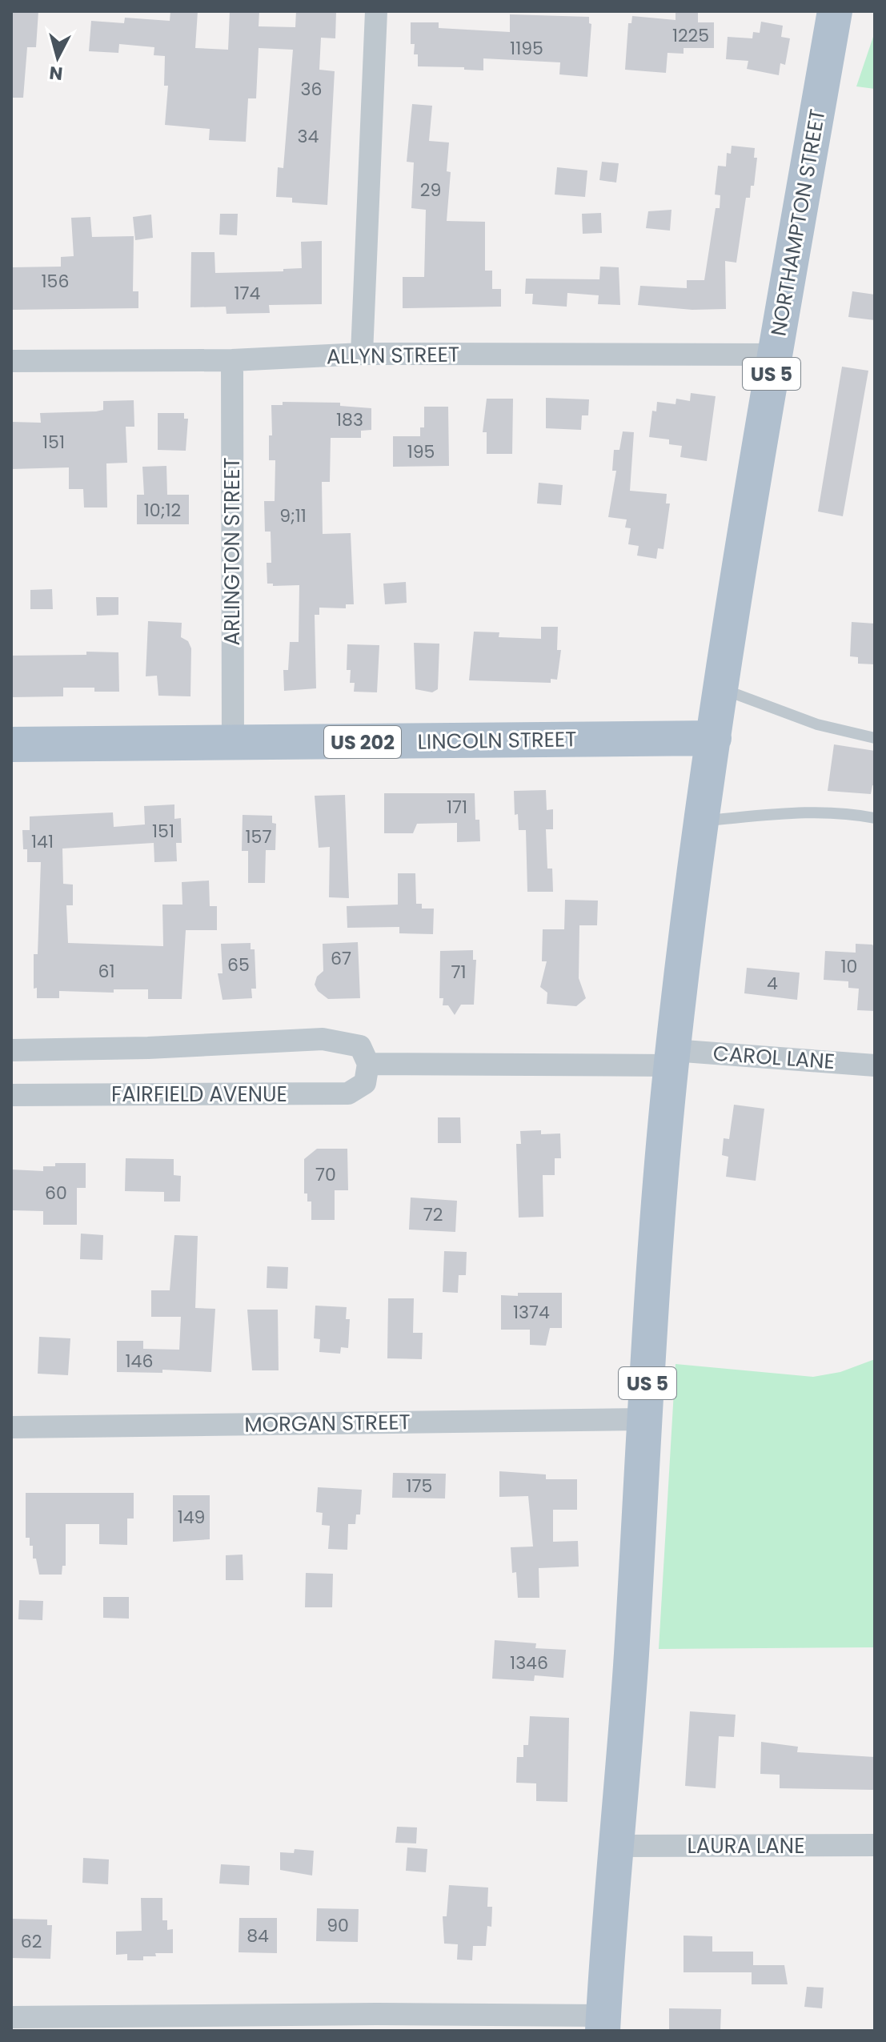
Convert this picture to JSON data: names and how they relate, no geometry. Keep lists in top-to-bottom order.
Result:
{
  "streets": {
    "main road": [
      "NORTHAMPTON STREET",
      "US 5",
      "LINCOLN STREET",
      "US 202"
    ],
    "street": [
      "ALLYN STREET",
      "ARLINGTON STREET",
      "CAROL LANE",
      "FAIRFIELD AVENUE",
      "MORGAN STREET",
      "LAURA LANE"
    ]
  },
  "crossings": [
    ["NORTHAMPTON STREET", "ALLYN STREET"],
    ["NORTHAMPTON STREET", "US 5"],
    ["NORTHAMPTON STREET", "LINCOLN STREET"],
    ["ALLYN STREET", "ARLINGTON STREET"],
    ["US 5", "LINCOLN STREET"],
    ["US 5", "CAROL LANE"],
    ["US 5", "MORGAN STREET"],
    ["US 5", "LAURA LANE"],
    ["ARLINGTON STREET", "LINCOLN STREET"]
  ],
  "house_numbers": [
    "1225",
    "1195",
    "36",
    "34",
    "29",
    "156",
    "174",
    "183",
    "151",
    "195",
    "10;12",
    "9;11",
    "171",
    "151",
    "157",
    "141",
    "67",
    "65",
    "10",
    "61",
    "71",
    "4",
    "70",
    "60",
    "72",
    "1374",
    "146",
    "175",
    "149",
    "1346",
    "90",
    "84",
    "62"
  ],
  "north": "bottom"
}
